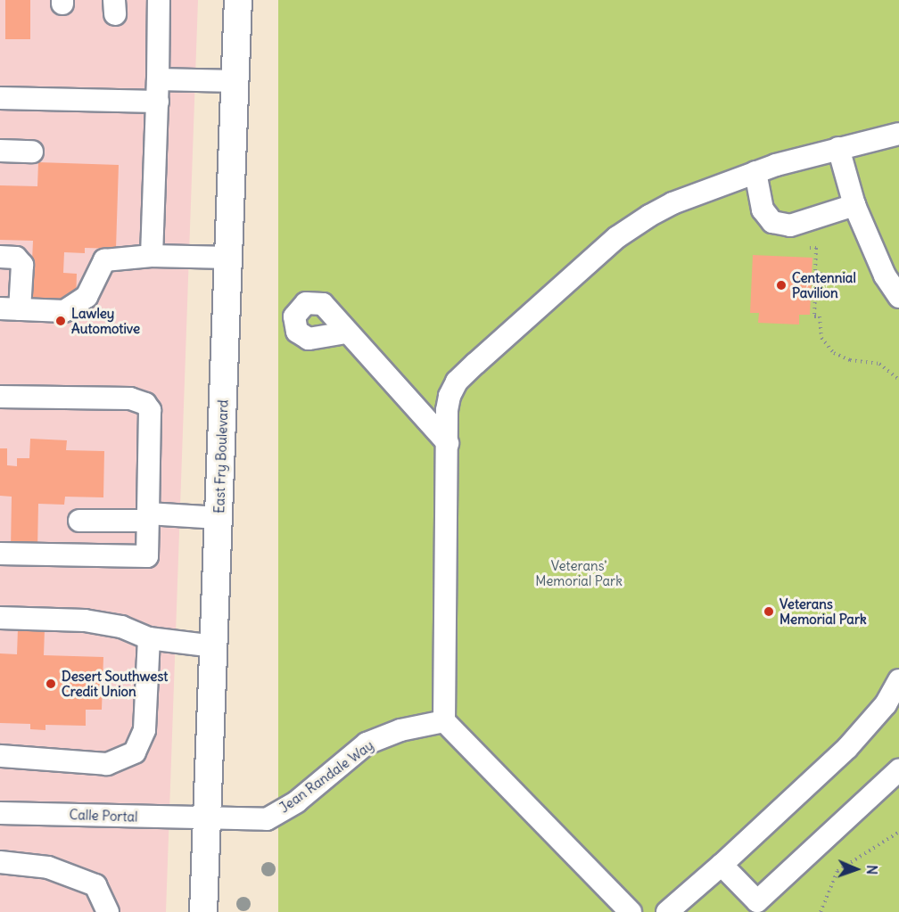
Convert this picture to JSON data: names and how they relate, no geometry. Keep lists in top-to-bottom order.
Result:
{
  "streets": {
    "main road": ["East Fry Boulevard"],
    "street": ["Jean Randale Way", "Calle Portal"]
  },
  "crossings": [
    ["East Fry Boulevard", "Jean Randale Way"],
    ["East Fry Boulevard", "Calle Portal"],
    ["Jean Randale Way", "Calle Portal"]
  ],
  "parks": ["Veterans' Memorial Park"],
  "places": [
    "Centennial Pavilion",
    "Lawley Automotive",
    "Veterans Memorial Park",
    "Desert Southwest Credit Union"
  ],
  "north": "right"
}
